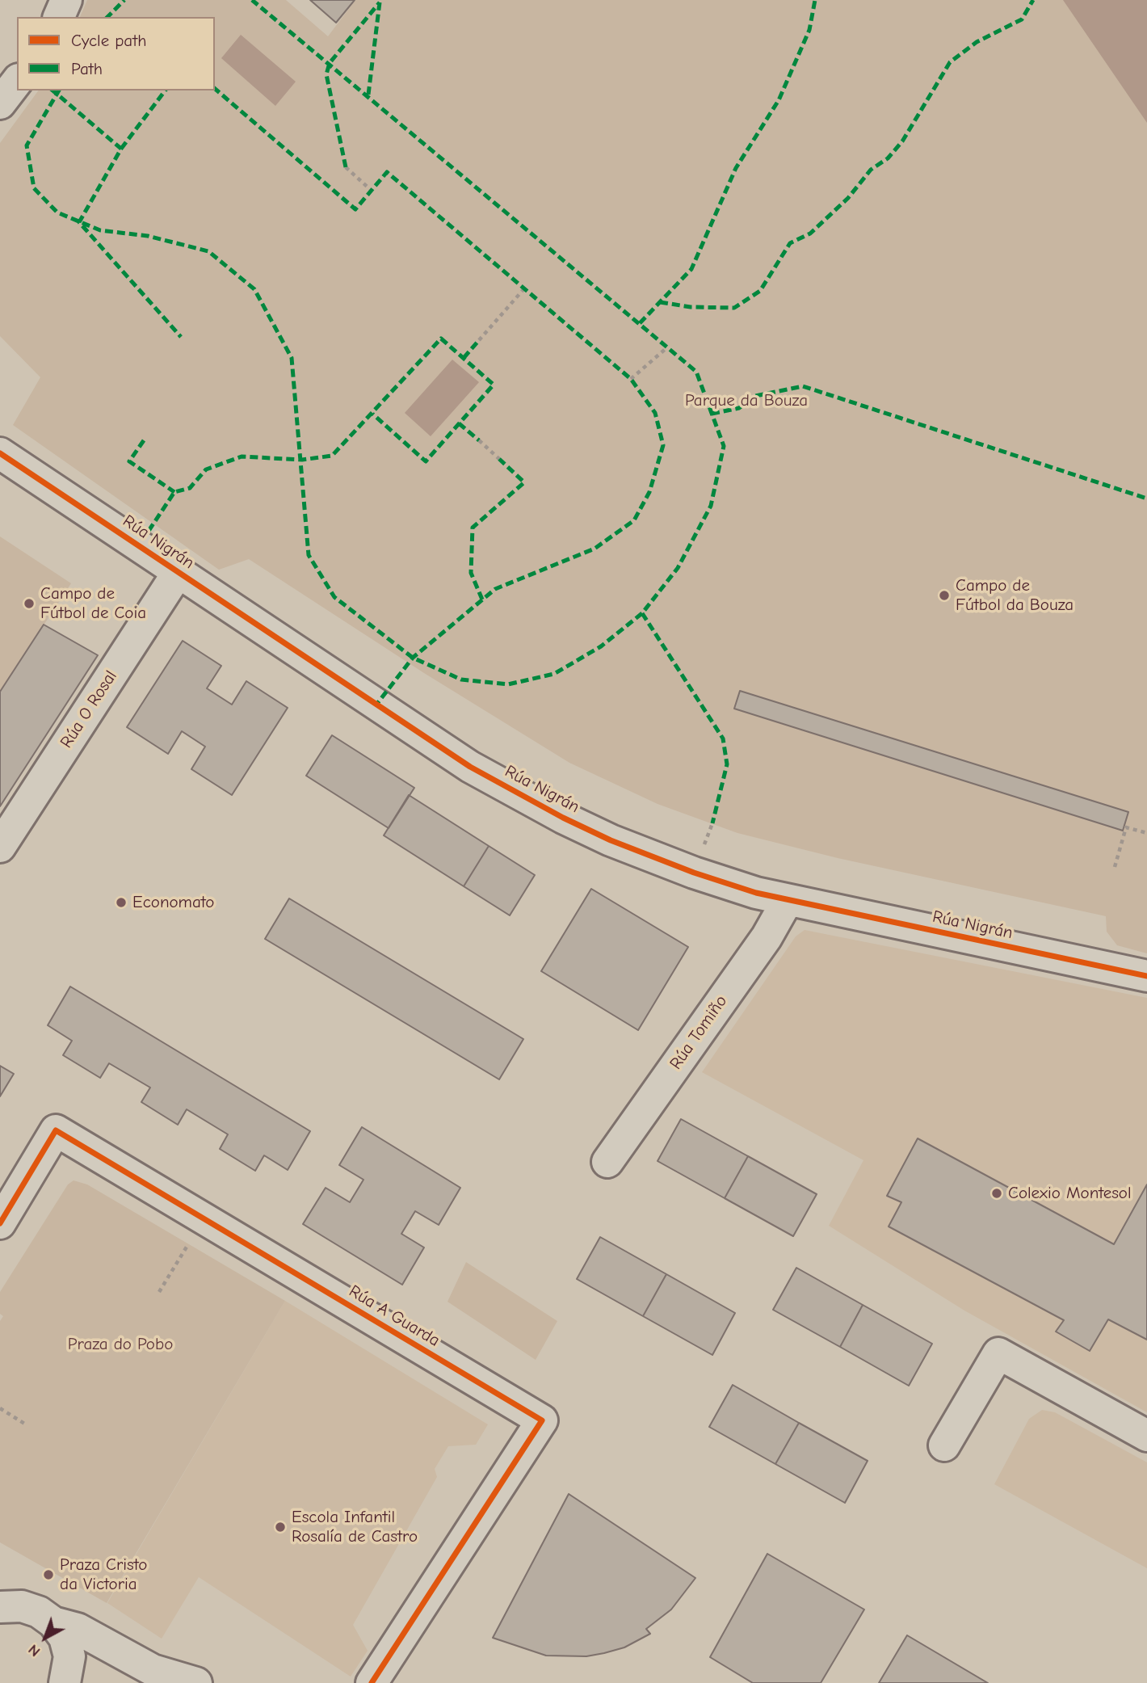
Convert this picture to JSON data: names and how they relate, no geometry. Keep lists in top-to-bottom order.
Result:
{
  "streets": {
    "street": [
      "Rúa Nigrán",
      "Rúa O Rosal",
      "Rúa Tomiño",
      "Rúa A Guarda"
    ]
  },
  "crossings": [
    ["Rúa Nigrán", "Rúa O Rosal"],
    ["Rúa Nigrán", "Rúa Tomiño"]
  ],
  "parks": ["Parque da Bouza", "Praza do Pobo"],
  "places": [
    "Campo de Fútbol da Bouza",
    "Campo de Fútbol de Coia",
    "Economato",
    "Colexio Montesol",
    "Escola Infantil Rosalía de Castro",
    "Praza Cristo da Victoria"
  ],
  "legend": ["Cycle path", "Path"],
  "north": "bottom left"
}
